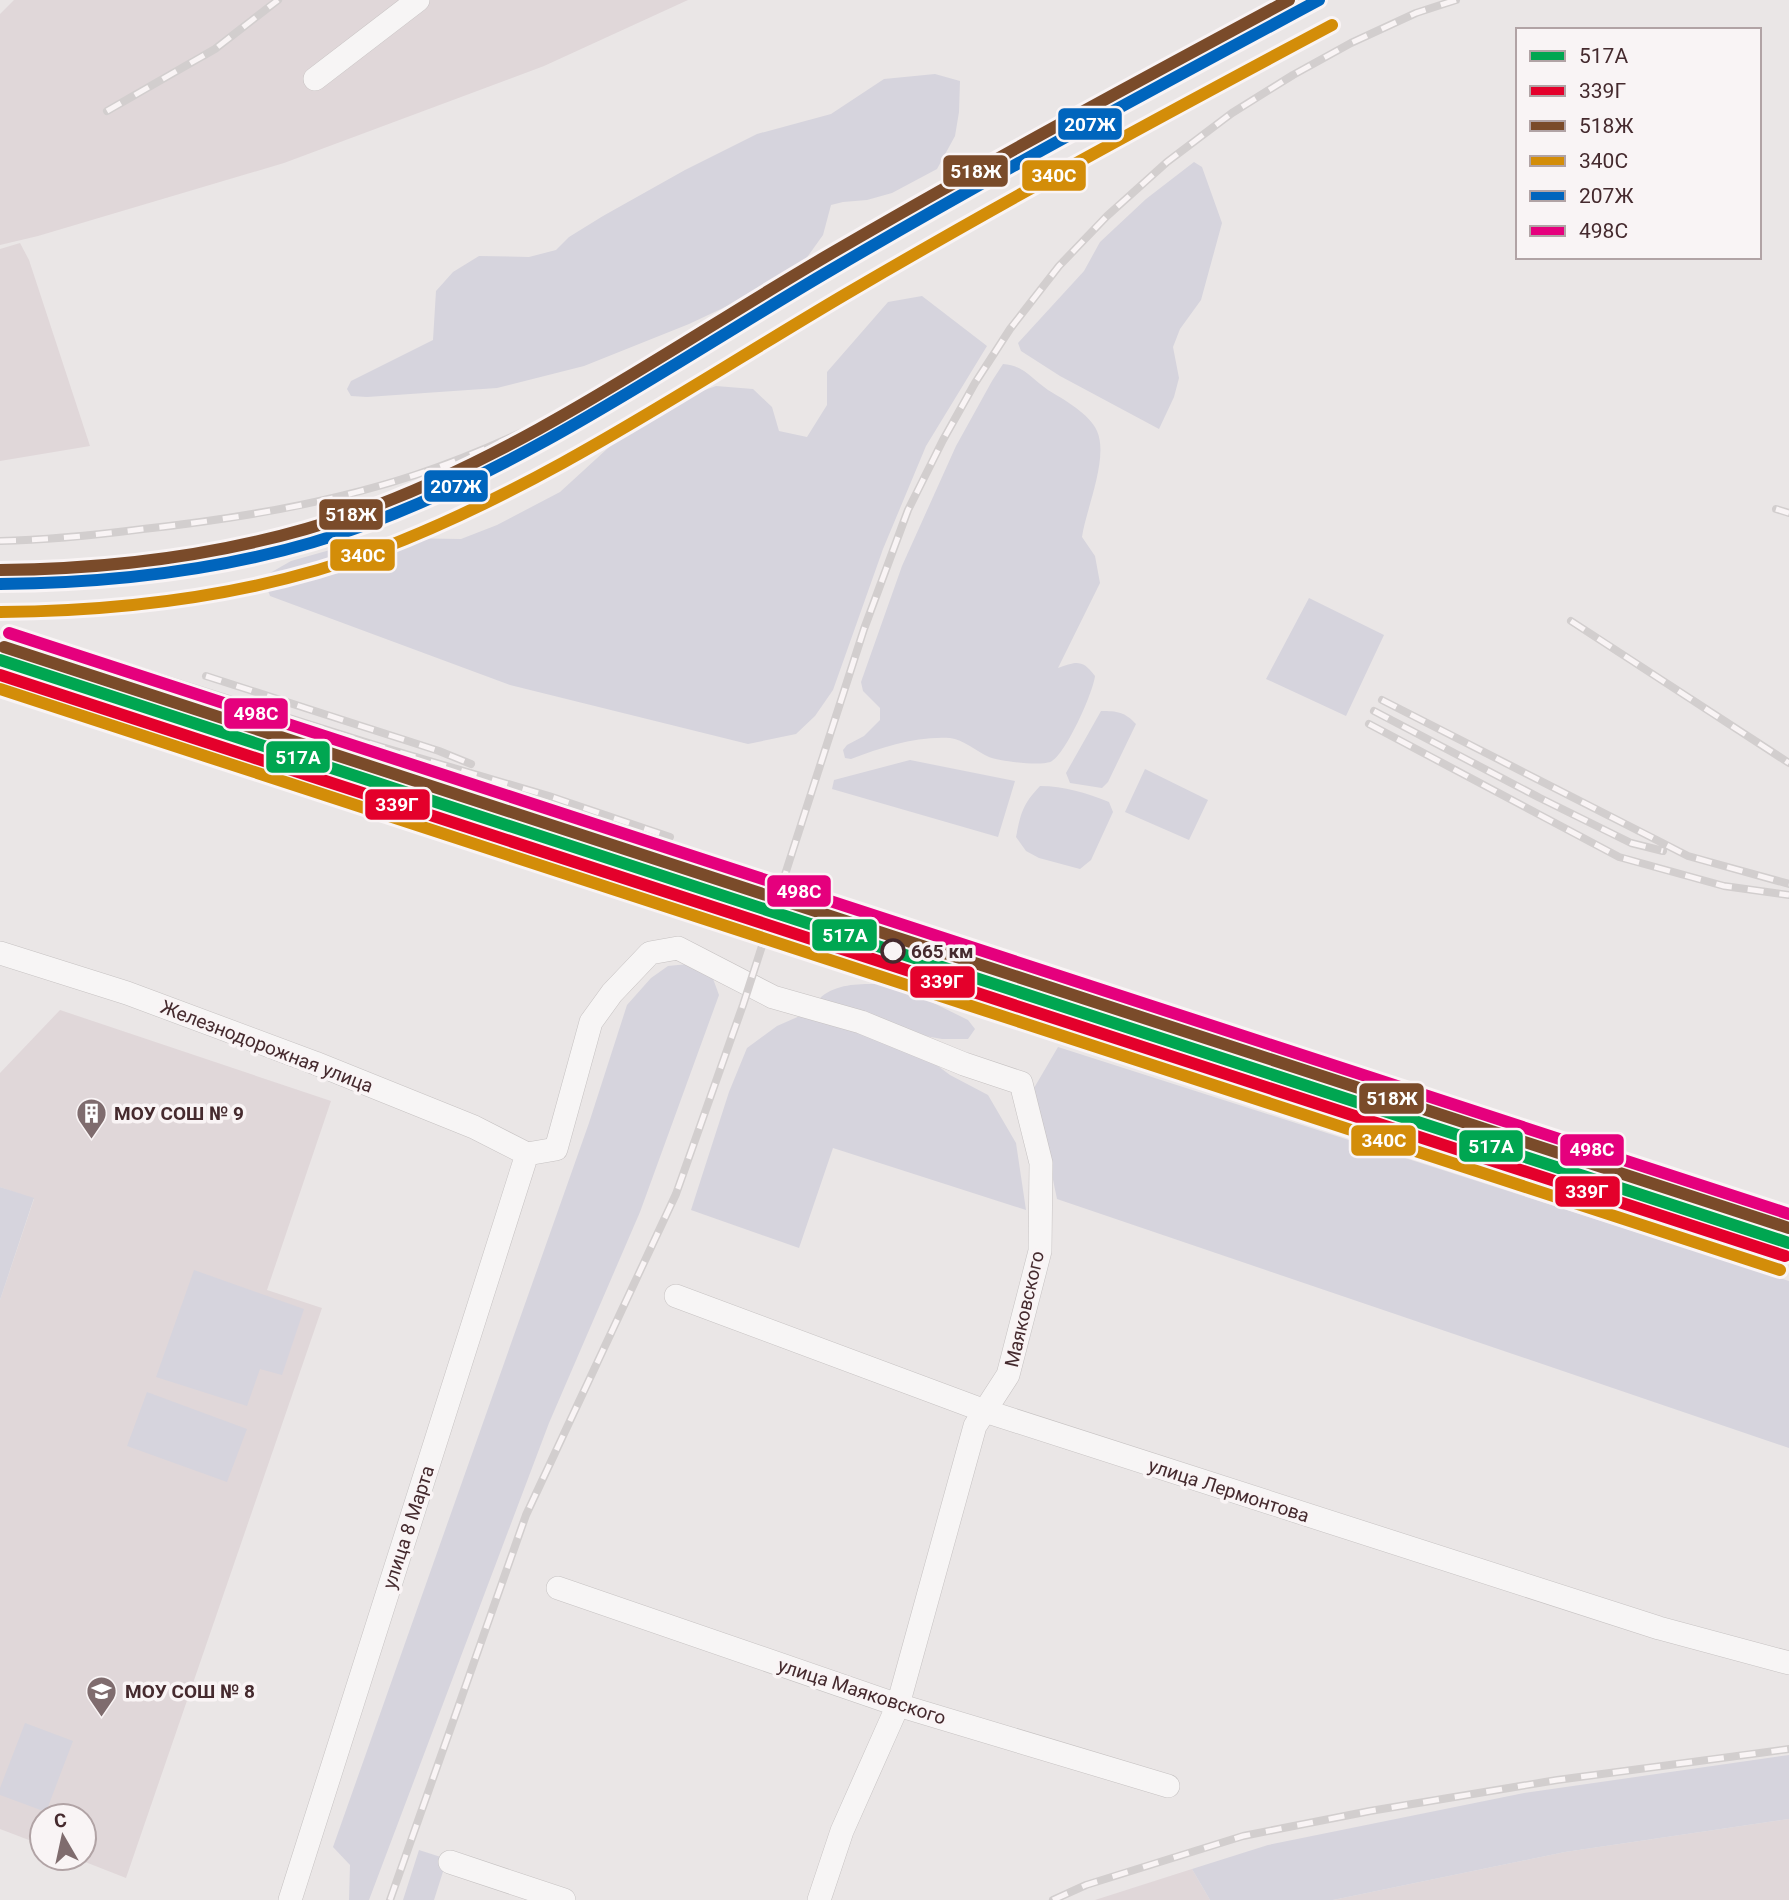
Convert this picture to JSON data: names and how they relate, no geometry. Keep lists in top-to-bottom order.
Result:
{
  "streets": {
    "street": [
      "Железнодорожная улица",
      "Маяковского",
      "улица Лермонтова",
      "улица 8 Марта",
      "улица Маяковского"
    ]
  },
  "crossings": [
    ["Железнодорожная улица", "Маяковского"],
    ["Железнодорожная улица", "улица 8 Марта"],
    ["Маяковского", "улица Лермонтова"],
    ["Маяковского", "улица 8 Марта"],
    ["Маяковского", "улица Маяковского"]
  ],
  "places": {
    "other": ["665 км"],
    "building": ["МОУ СОШ № 9"],
    "school or university": ["МОУ СОШ № 8"]
  },
  "lines": [
    "transit line 518Ж",
    "transit line 207Ж",
    "transit line 340С",
    "transit line 498С",
    "transit line 517А",
    "transit line 339Г"
  ],
  "legend": [
    "517А",
    "339Г",
    "518Ж",
    "340С",
    "207Ж",
    "498С"
  ],
  "north": "top"
}
